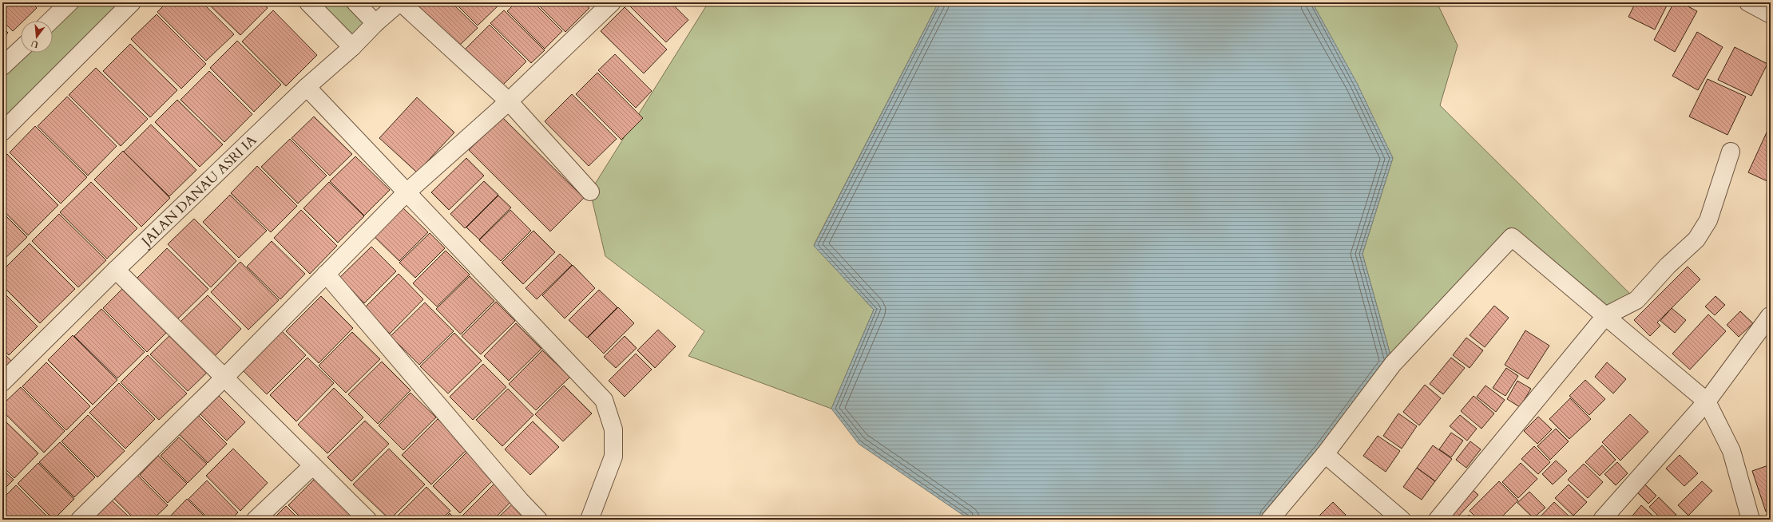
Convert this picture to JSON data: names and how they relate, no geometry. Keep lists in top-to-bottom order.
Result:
{
  "streets": {
    "street": ["JALAN DANAU ASRI IA"]
  },
  "north": "bottom"
}
